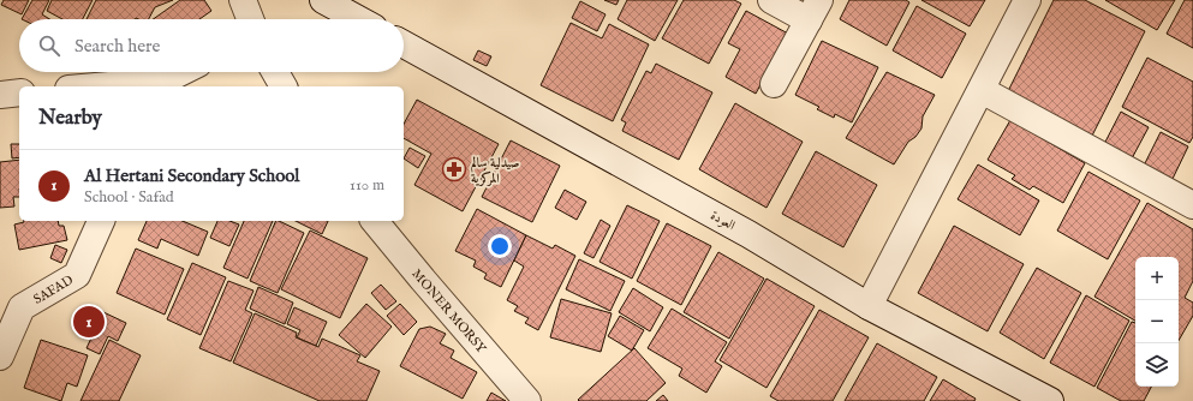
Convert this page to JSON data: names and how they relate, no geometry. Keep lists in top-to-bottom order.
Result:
{
  "streets": {
    "street": ["العودة", "SAFAD", "MONER MORSY"]
  },
  "places": {
    "pharmacy": ["صيدلية سالم المركزية"]
  },
  "page": {
    "search": "Search here",
    "heading": "Nearby",
    "list": [
      {
        "mark": "1",
        "name": "Al Hertani Secondary School",
        "note": "School · Safad",
        "value": "110 m"
      }
    ],
    "map_buttons": ["+", "−"],
    "pins": "1"
  }
}
